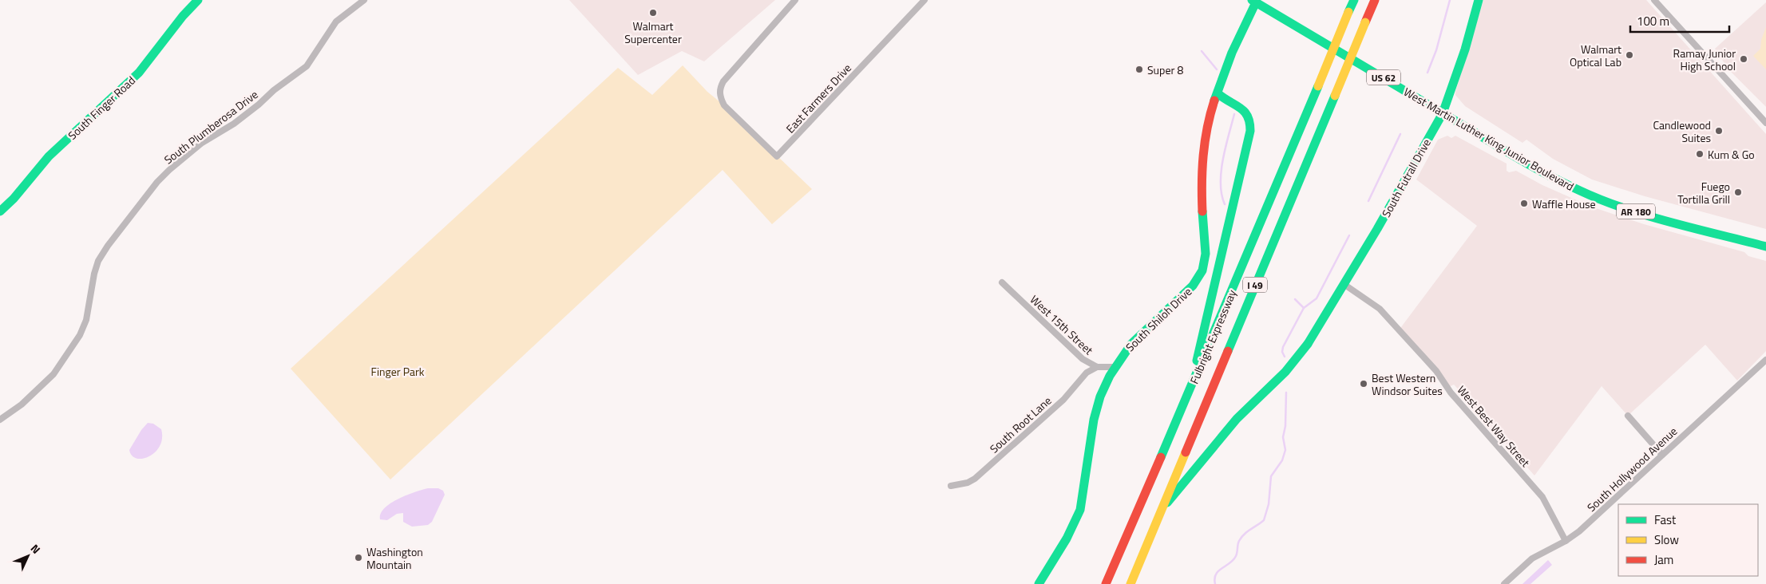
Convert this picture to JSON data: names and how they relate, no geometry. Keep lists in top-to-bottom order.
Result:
{
  "streets": {
    "main road": [
      "US 62",
      "South Finger Road",
      "West Martin Luther King Junior Boulevard",
      "South Futrall Drive",
      "AR 180",
      "I 49",
      "South Shiloh Drive",
      "Fulbright Expressway"
    ],
    "street": [
      "East Farmers Drive",
      "South Plumberosa Drive",
      "West 15th Street",
      "South Root Lane",
      "West Best Way Street",
      "South Hollywood Avenue"
    ]
  },
  "crossings": [
    ["West Martin Luther King Junior Boulevard", "South Futrall Drive"],
    ["West Martin Luther King Junior Boulevard", "South Shiloh Drive"],
    ["South Futrall Drive", "Fulbright Expressway"],
    ["South Futrall Drive", "West Best Way Street"],
    ["South Shiloh Drive", "West 15th Street"],
    ["West 15th Street", "South Root Lane"],
    ["West Best Way Street", "South Hollywood Avenue"]
  ],
  "parks": ["Finger Park"],
  "places": [
    "Walmart Supercenter",
    "Walmart Optical Lab",
    "Ramay Junior High School",
    "Super 8",
    "Candlewood Suites",
    "Kum & Go",
    "Fuego Tortilla Grill",
    "Waffle House",
    "Best Western Windsor Suites",
    "Washington Mountain"
  ],
  "legend": ["Fast", "Slow", "Jam"],
  "scale_bar": "100 m",
  "north": "top right"
}
